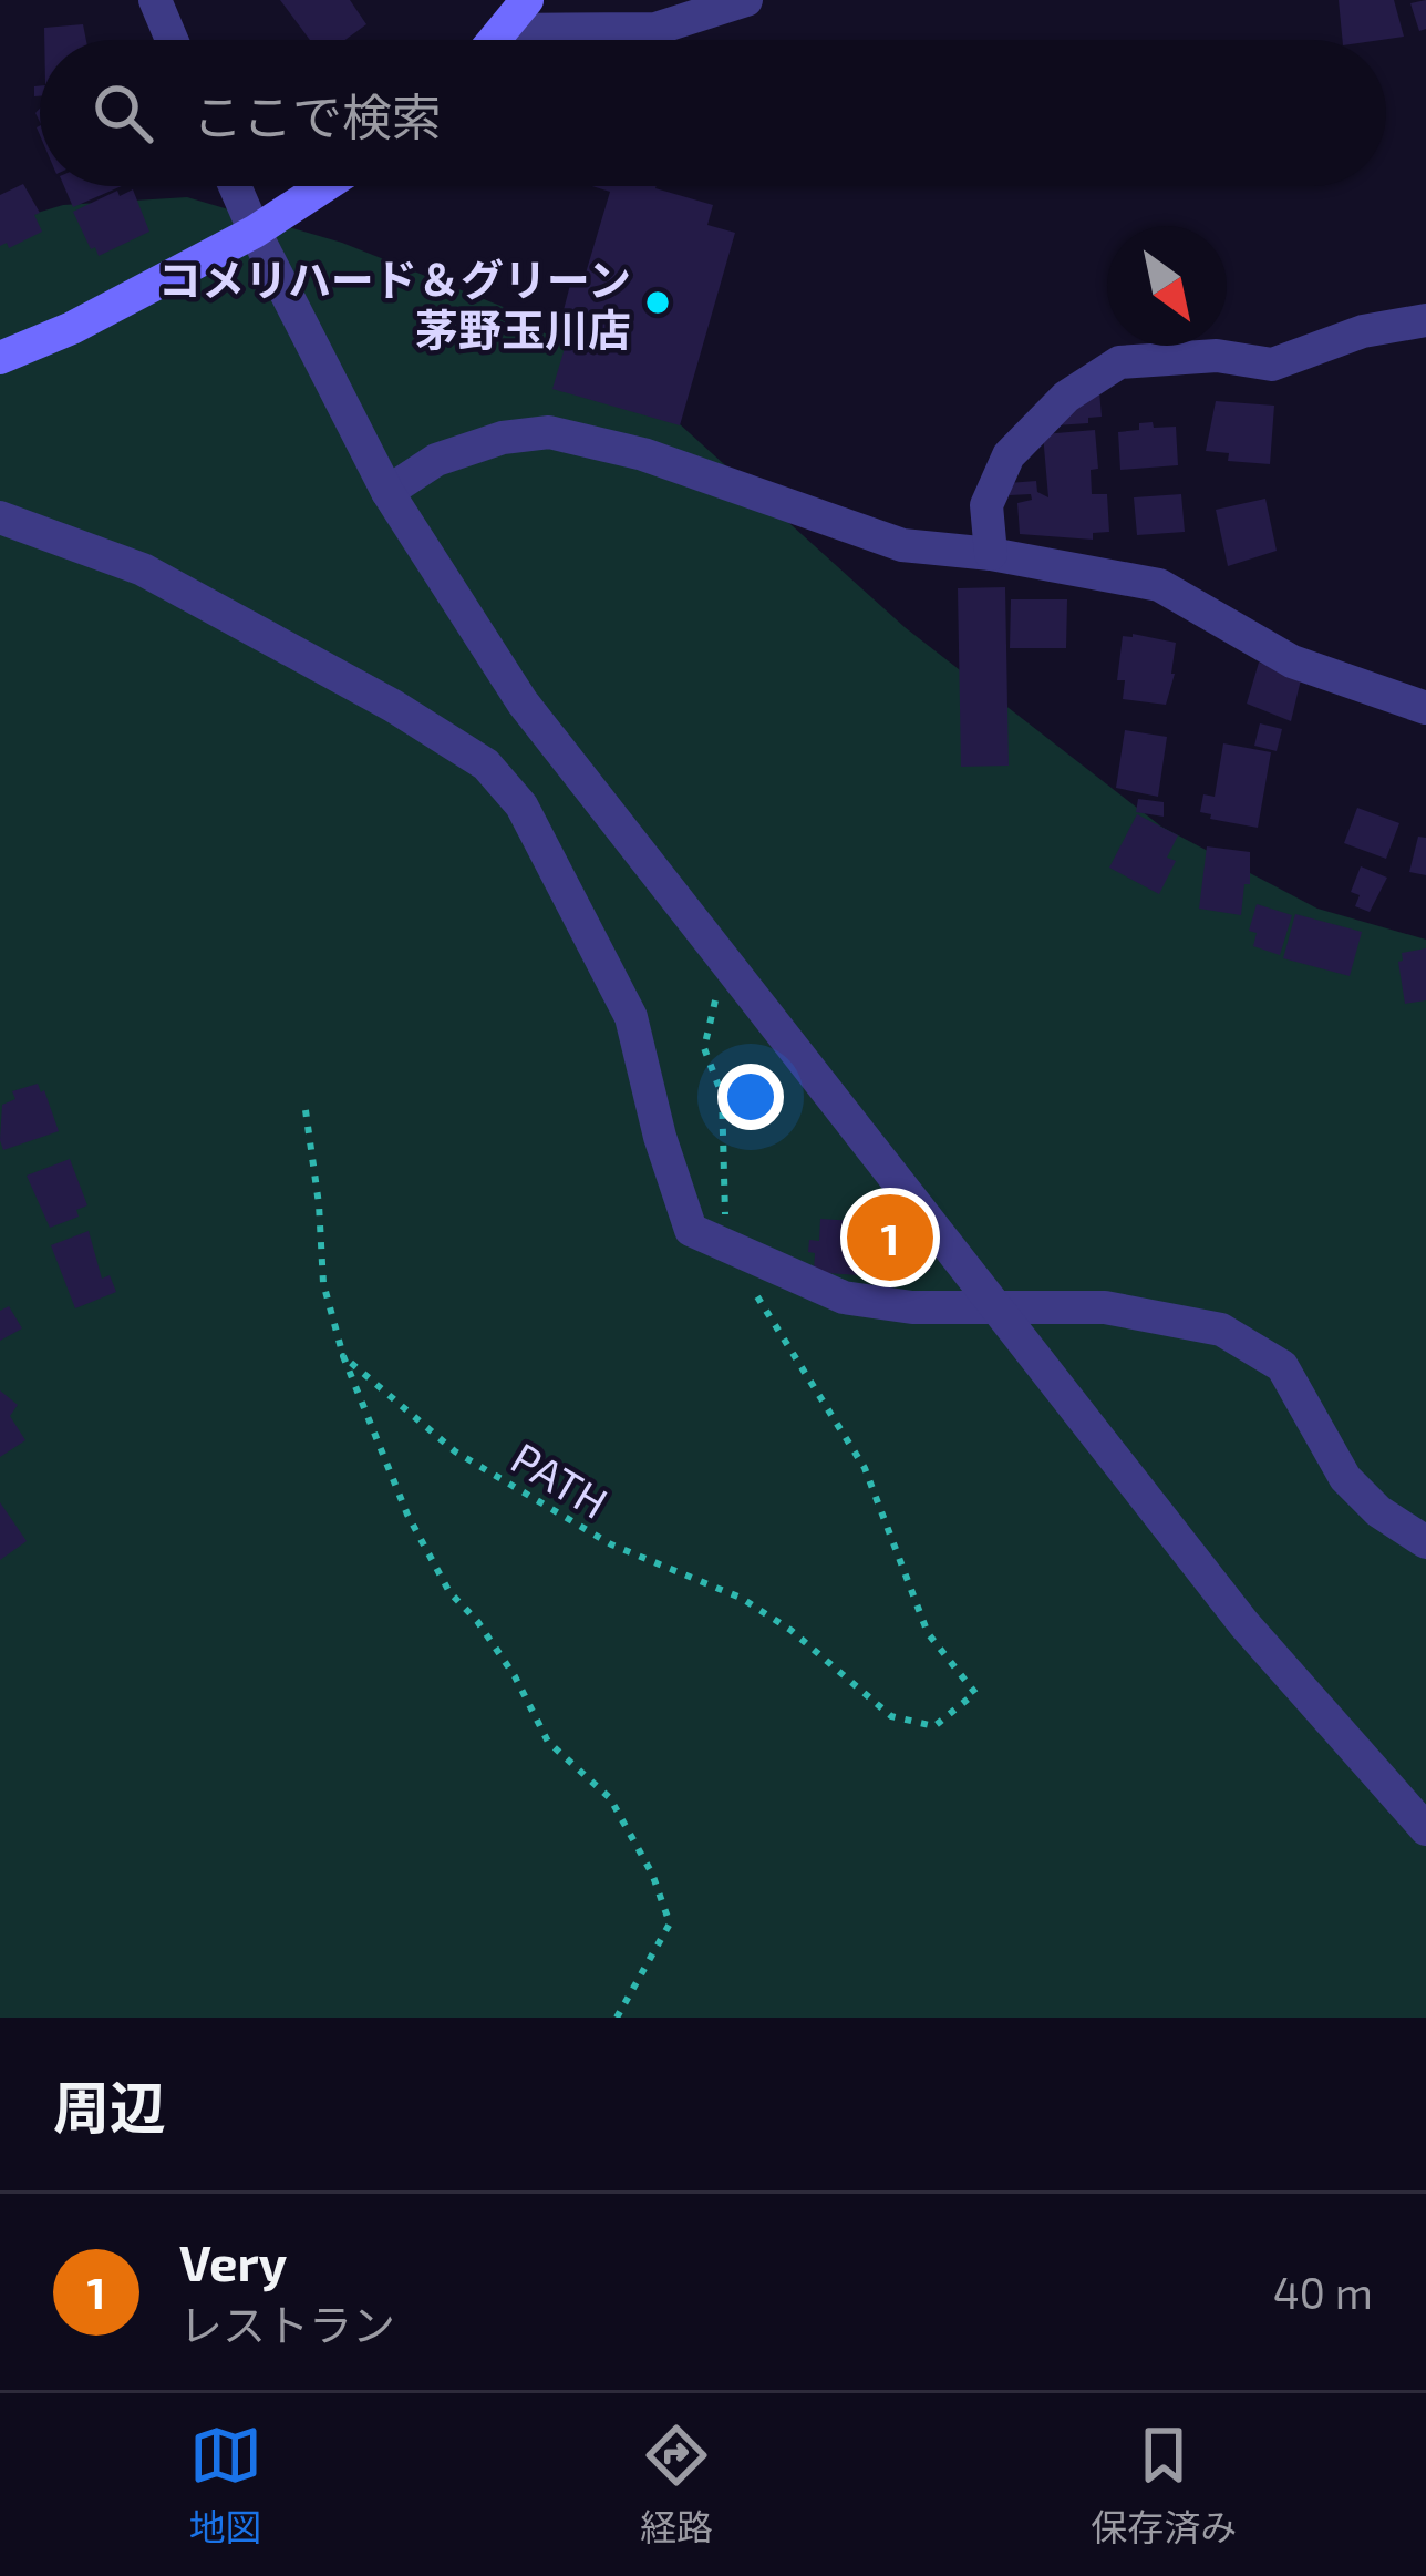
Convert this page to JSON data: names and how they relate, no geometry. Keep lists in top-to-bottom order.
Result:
{
  "streets": {
    "path": ["PATH"]
  },
  "places": ["コメリハード＆グリーン 茅野玉川店"],
  "north": "bottom right",
  "page": {
    "search": "ここで検索",
    "pins": "1",
    "heading": "周辺",
    "list": [
      {
        "mark": "1",
        "name": "Very",
        "note": "レストラン",
        "value": "40 m"
      }
    ],
    "nav": ["地図", "経路", "保存済み"]
  }
}
